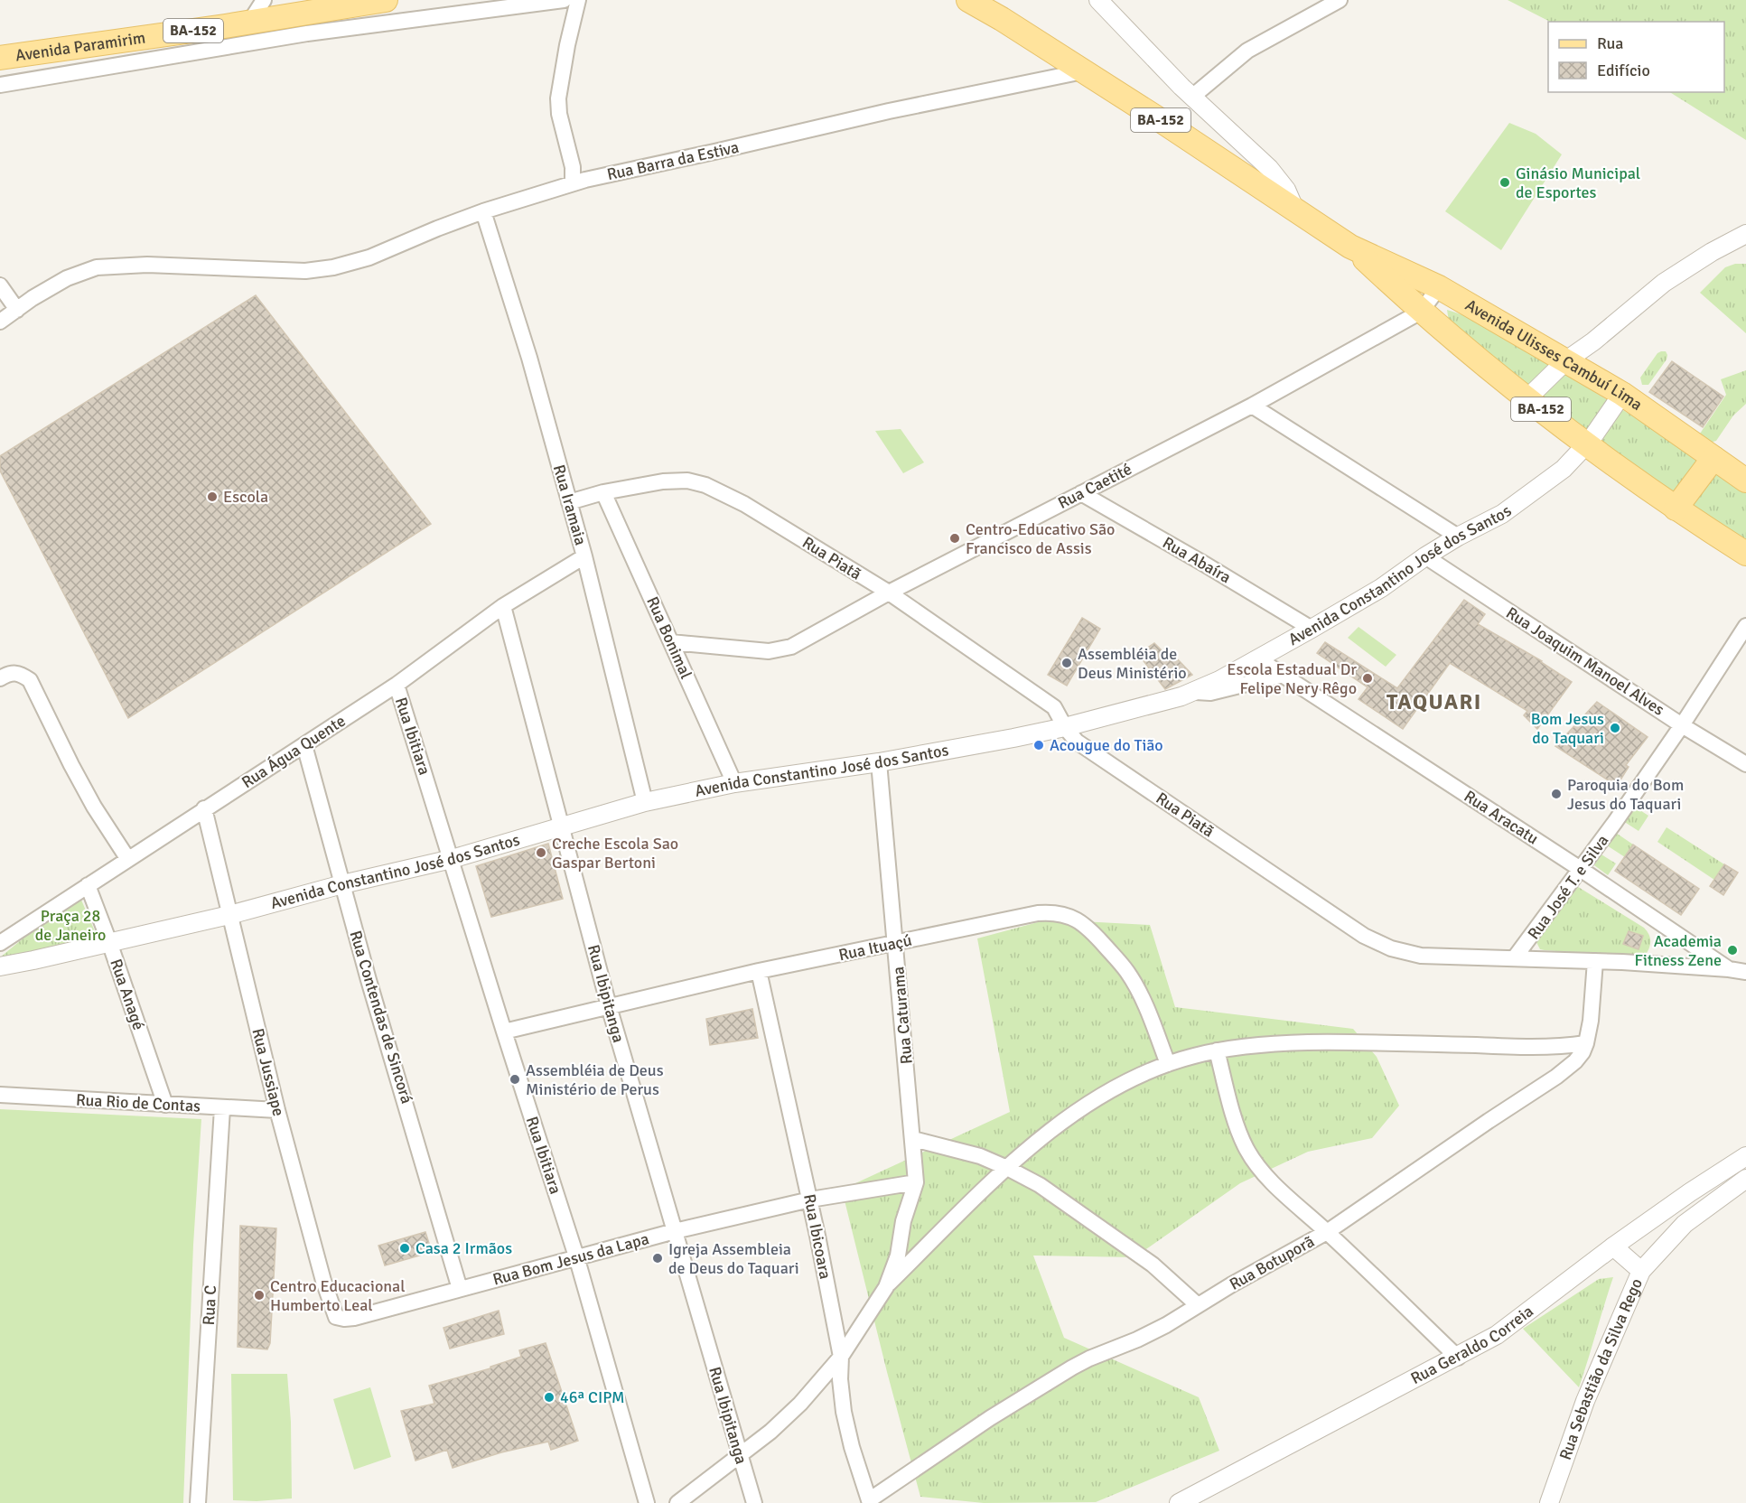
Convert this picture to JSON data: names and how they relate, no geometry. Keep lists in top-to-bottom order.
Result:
{
  "streets": {
    "main road": ["BA-152", "Avenida Paramirim", "Avenida Ulisses Cambuí Lima"],
    "street": [
      "Rua Barra da Estiva",
      "Rua Caetité",
      "Rua Iramaia",
      "Rua Piatã",
      "Rua Abaíra",
      "Avenida Constantino José dos Santos",
      "Rua Bonimal",
      "Rua Joaquim Manoel Alves",
      "Rua Ibitiara",
      "Rua Água Quente",
      "Rua Aracatu",
      "Rua José T. e Silva",
      "Rua Ituaçú",
      "Rua Ibipitanga",
      "Rua Anagé",
      "Rua Caturama",
      "Rua Contendas de Sincorá",
      "Rua Jussiape",
      "Rua Rio de Contas",
      "Rua Ibicoara",
      "Rua Bom Jesus da Lapa",
      "Rua Botuporã",
      "Rua C",
      "Rua Geraldo Correia",
      "Rua Sebastião da Silva Rego"
    ]
  },
  "crossings": [
    ["Rua Barra da Estiva", "Avenida Ulisses Cambuí Lima"],
    ["Rua Barra da Estiva", "Rua Iramaia"],
    ["Avenida Ulisses Cambuí Lima", "Rua Caetité"],
    ["Avenida Ulisses Cambuí Lima", "Avenida Constantino José dos Santos"],
    ["Rua Caetité", "Rua Piatã"],
    ["Rua Caetité", "Rua Abaíra"],
    ["Rua Caetité", "Rua Bonimal"],
    ["Rua Iramaia", "Rua Piatã"],
    ["Rua Iramaia", "Avenida Constantino José dos Santos"],
    ["Rua Iramaia", "Rua Água Quente"],
    ["Rua Piatã", "Avenida Constantino José dos Santos"],
    ["Rua Piatã", "Rua Bonimal"],
    ["Rua Piatã", "Rua Aracatu"],
    ["Rua Piatã", "Rua José T. e Silva"],
    ["Rua Piatã", "Rua Botuporã"],
    ["Rua Abaíra", "Avenida Constantino José dos Santos"],
    ["Avenida Constantino José dos Santos", "Rua Bonimal"],
    ["Avenida Constantino José dos Santos", "Rua Joaquim Manoel Alves"],
    ["Avenida Constantino José dos Santos", "Rua Ibitiara"],
    ["Avenida Constantino José dos Santos", "Rua Aracatu"],
    ["Avenida Constantino José dos Santos", "Rua Ibipitanga"],
    ["Avenida Constantino José dos Santos", "Rua Anagé"],
    ["Avenida Constantino José dos Santos", "Rua Caturama"],
    ["Avenida Constantino José dos Santos", "Rua Contendas de Sincorá"],
    ["Avenida Constantino José dos Santos", "Rua Jussiape"],
    ["Rua Joaquim Manoel Alves", "Rua José T. e Silva"],
    ["Rua Ibitiara", "Rua Água Quente"],
    ["Rua Ibitiara", "Rua Ituaçú"],
    ["Rua Ibitiara", "Rua Bom Jesus da Lapa"],
    ["Rua Água Quente", "Rua Ibipitanga"],
    ["Rua Água Quente", "Rua Anagé"],
    ["Rua Água Quente", "Rua Contendas de Sincorá"],
    ["Rua Água Quente", "Rua Jussiape"],
    ["Rua Aracatu", "Rua José T. e Silva"],
    ["Rua Ituaçú", "Rua Ibipitanga"],
    ["Rua Ituaçú", "Rua Caturama"],
    ["Rua Ituaçú", "Rua Ibicoara"],
    ["Rua Ibipitanga", "Rua Bom Jesus da Lapa"],
    ["Rua Anagé", "Rua Rio de Contas"],
    ["Rua Caturama", "Rua Bom Jesus da Lapa"],
    ["Rua Contendas de Sincorá", "Rua Bom Jesus da Lapa"],
    ["Rua Jussiape", "Rua Rio de Contas"],
    ["Rua Jussiape", "Rua Bom Jesus da Lapa"],
    ["Rua Rio de Contas", "Rua C"],
    ["Rua Ibicoara", "Rua Bom Jesus da Lapa"],
    ["Rua Ibicoara", "Rua Botuporã"],
    ["Rua Geraldo Correia", "Rua Sebastião da Silva Rego"]
  ],
  "districts": ["TAQUARI"],
  "parks": ["Praça 28 de Janeiro"],
  "places": [
    "Ginásio Municipal de Esportes",
    "Escola",
    "Centro-Educativo São Francisco de Assis",
    "Assembléia de Deus Ministério",
    "Escola Estadual Dr Felipe Nery Rêgo",
    "Bom Jesus do Taquari",
    "Acougue do Tião",
    "Paroquia do Bom Jesus do Taquari",
    "Creche Escola Sao Gaspar Bertoni",
    "Academia Fitness Zene",
    "Assembléia de Deus Ministério de Perus",
    "Casa 2 Irmãos",
    "Igreja Assembleia de Deus do Taquari",
    "Centro Educacional Humberto Leal",
    "46ª CIPM"
  ],
  "legend": ["Rua", "Edifício"]
}
